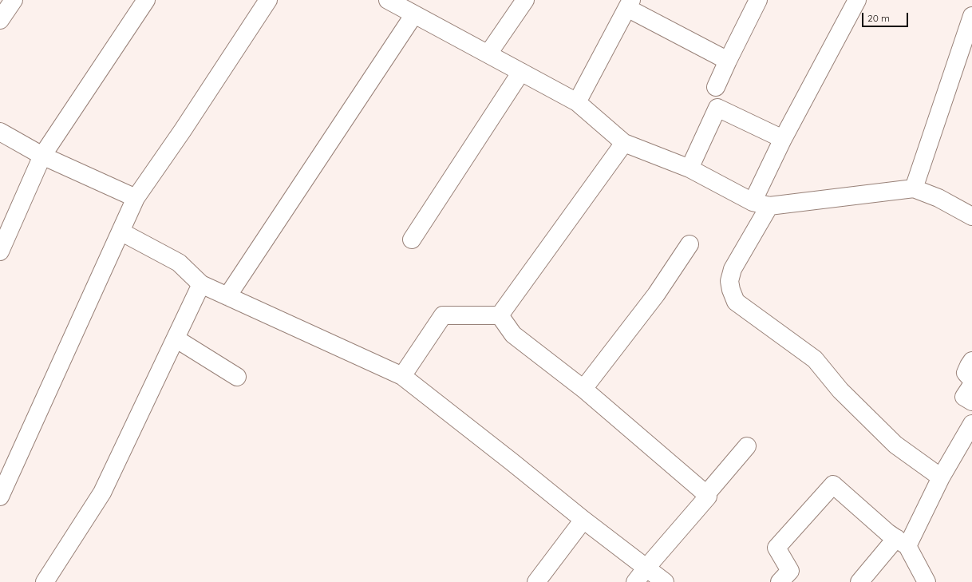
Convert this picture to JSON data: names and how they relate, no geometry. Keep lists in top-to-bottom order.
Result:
{
  "scale_bar": "20 m"
}
